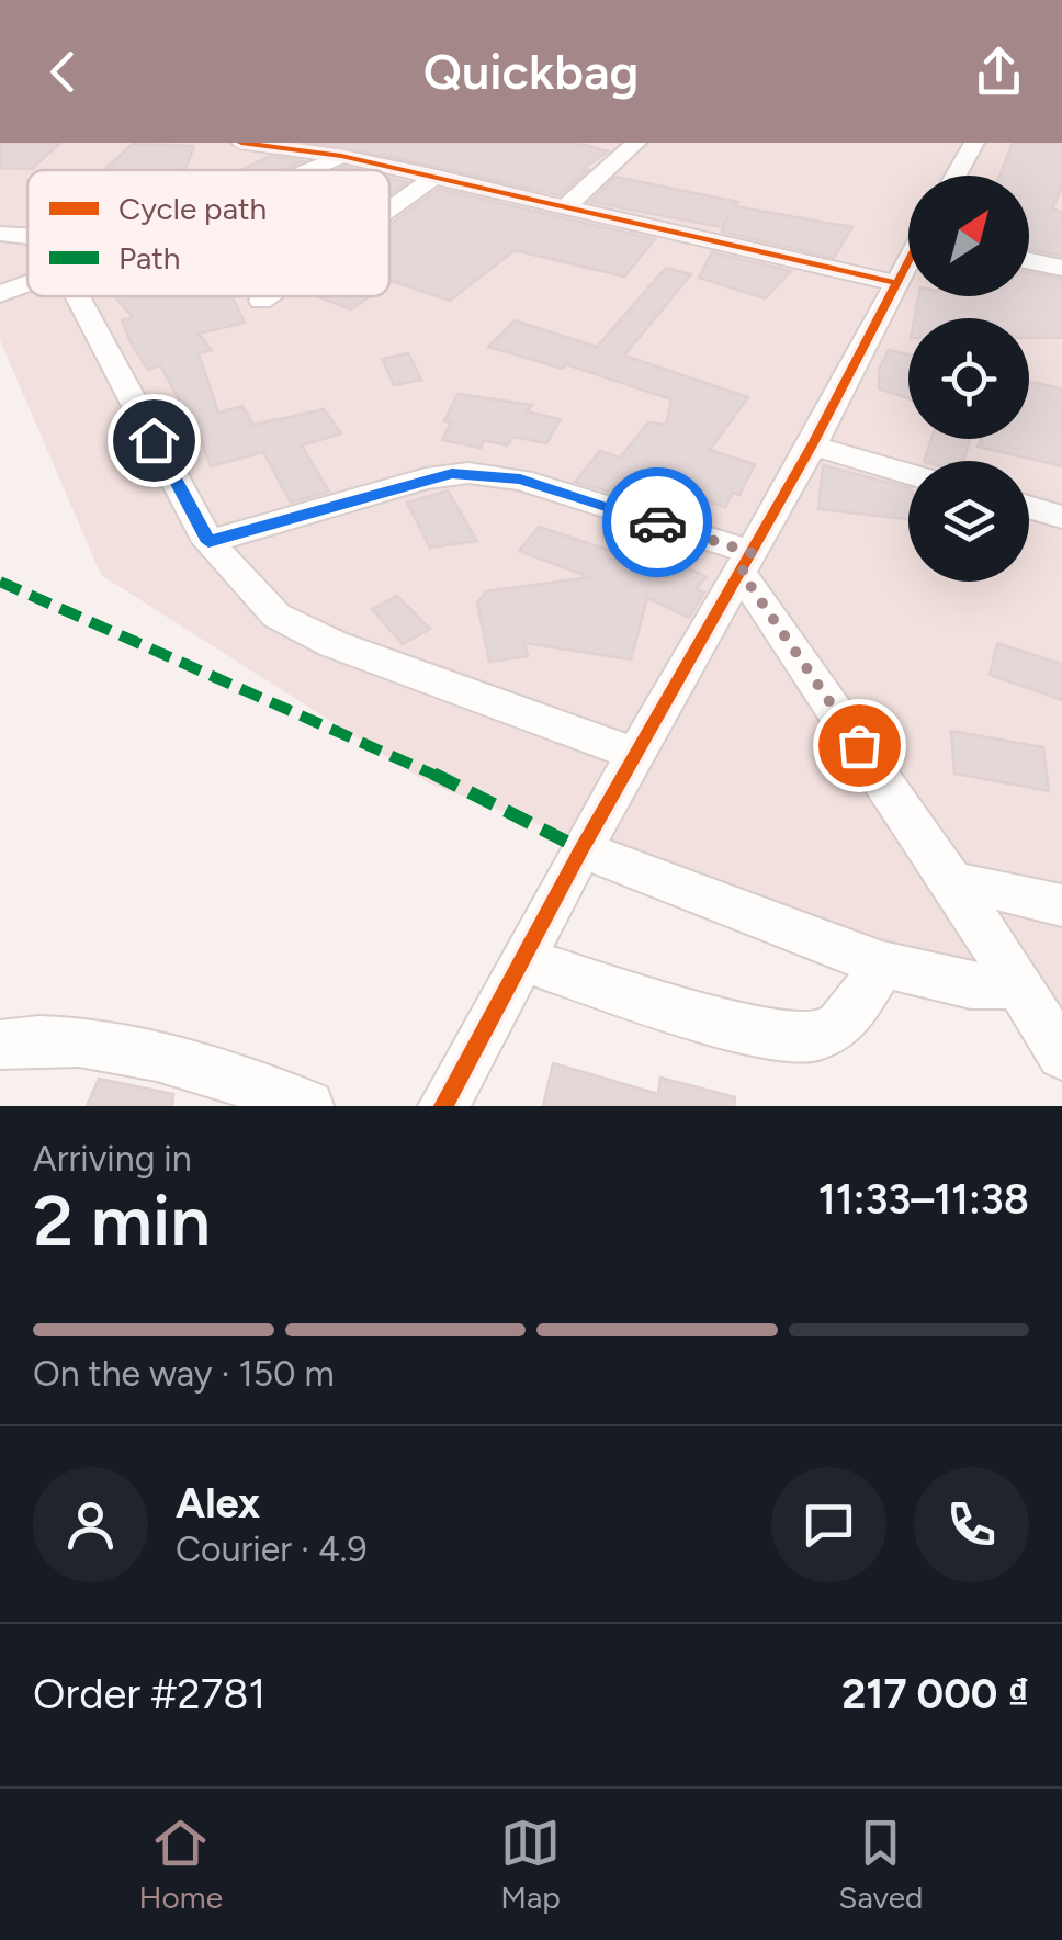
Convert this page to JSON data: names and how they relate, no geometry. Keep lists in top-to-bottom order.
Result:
{
  "legend": ["Cycle path", "Path"],
  "north": "top right",
  "page": {
    "header": "Quickbag",
    "heading": ["2 min", "Arriving in", "11:33–11:38"],
    "panel": [
      "Alex",
      "Courier · 4.9",
      "Order #2781",
      "217 000 ₫"
    ],
    "bar": "On the way · 150 m",
    "tabs": ["Home", "Map", "Saved"]
  }
}
